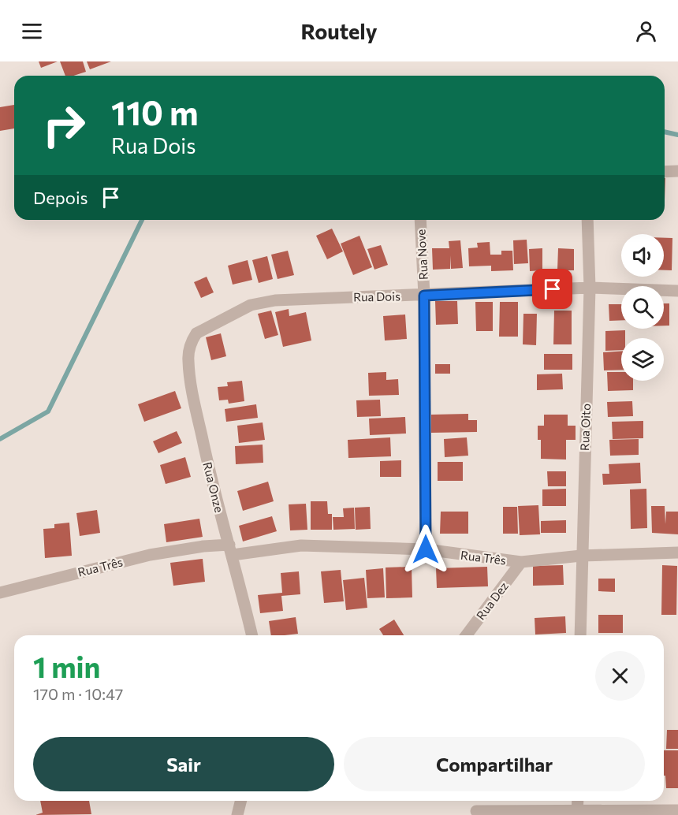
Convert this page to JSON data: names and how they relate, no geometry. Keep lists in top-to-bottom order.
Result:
{
  "streets": {
    "street": [
      "Rua Nove",
      "Rua Dois",
      "Rua Oito",
      "Rua Onze",
      "Rua Três",
      "Rua Dez"
    ]
  },
  "crossings": [
    ["Rua Nove", "Rua Dois"],
    ["Rua Nove", "Rua Três"],
    ["Rua Dois", "Rua Oito"],
    ["Rua Dois", "Rua Onze"],
    ["Rua Oito", "Rua Três"],
    ["Rua Onze", "Rua Três"],
    ["Rua Três", "Rua Dez"]
  ],
  "page": {
    "header": "Routely",
    "turn": ["110 m", "Rua Dois"],
    "then": "Depois",
    "heading": ["1 min", "170 m · 10:47"],
    "buttons": ["Sair", "Compartilhar"]
  }
}
